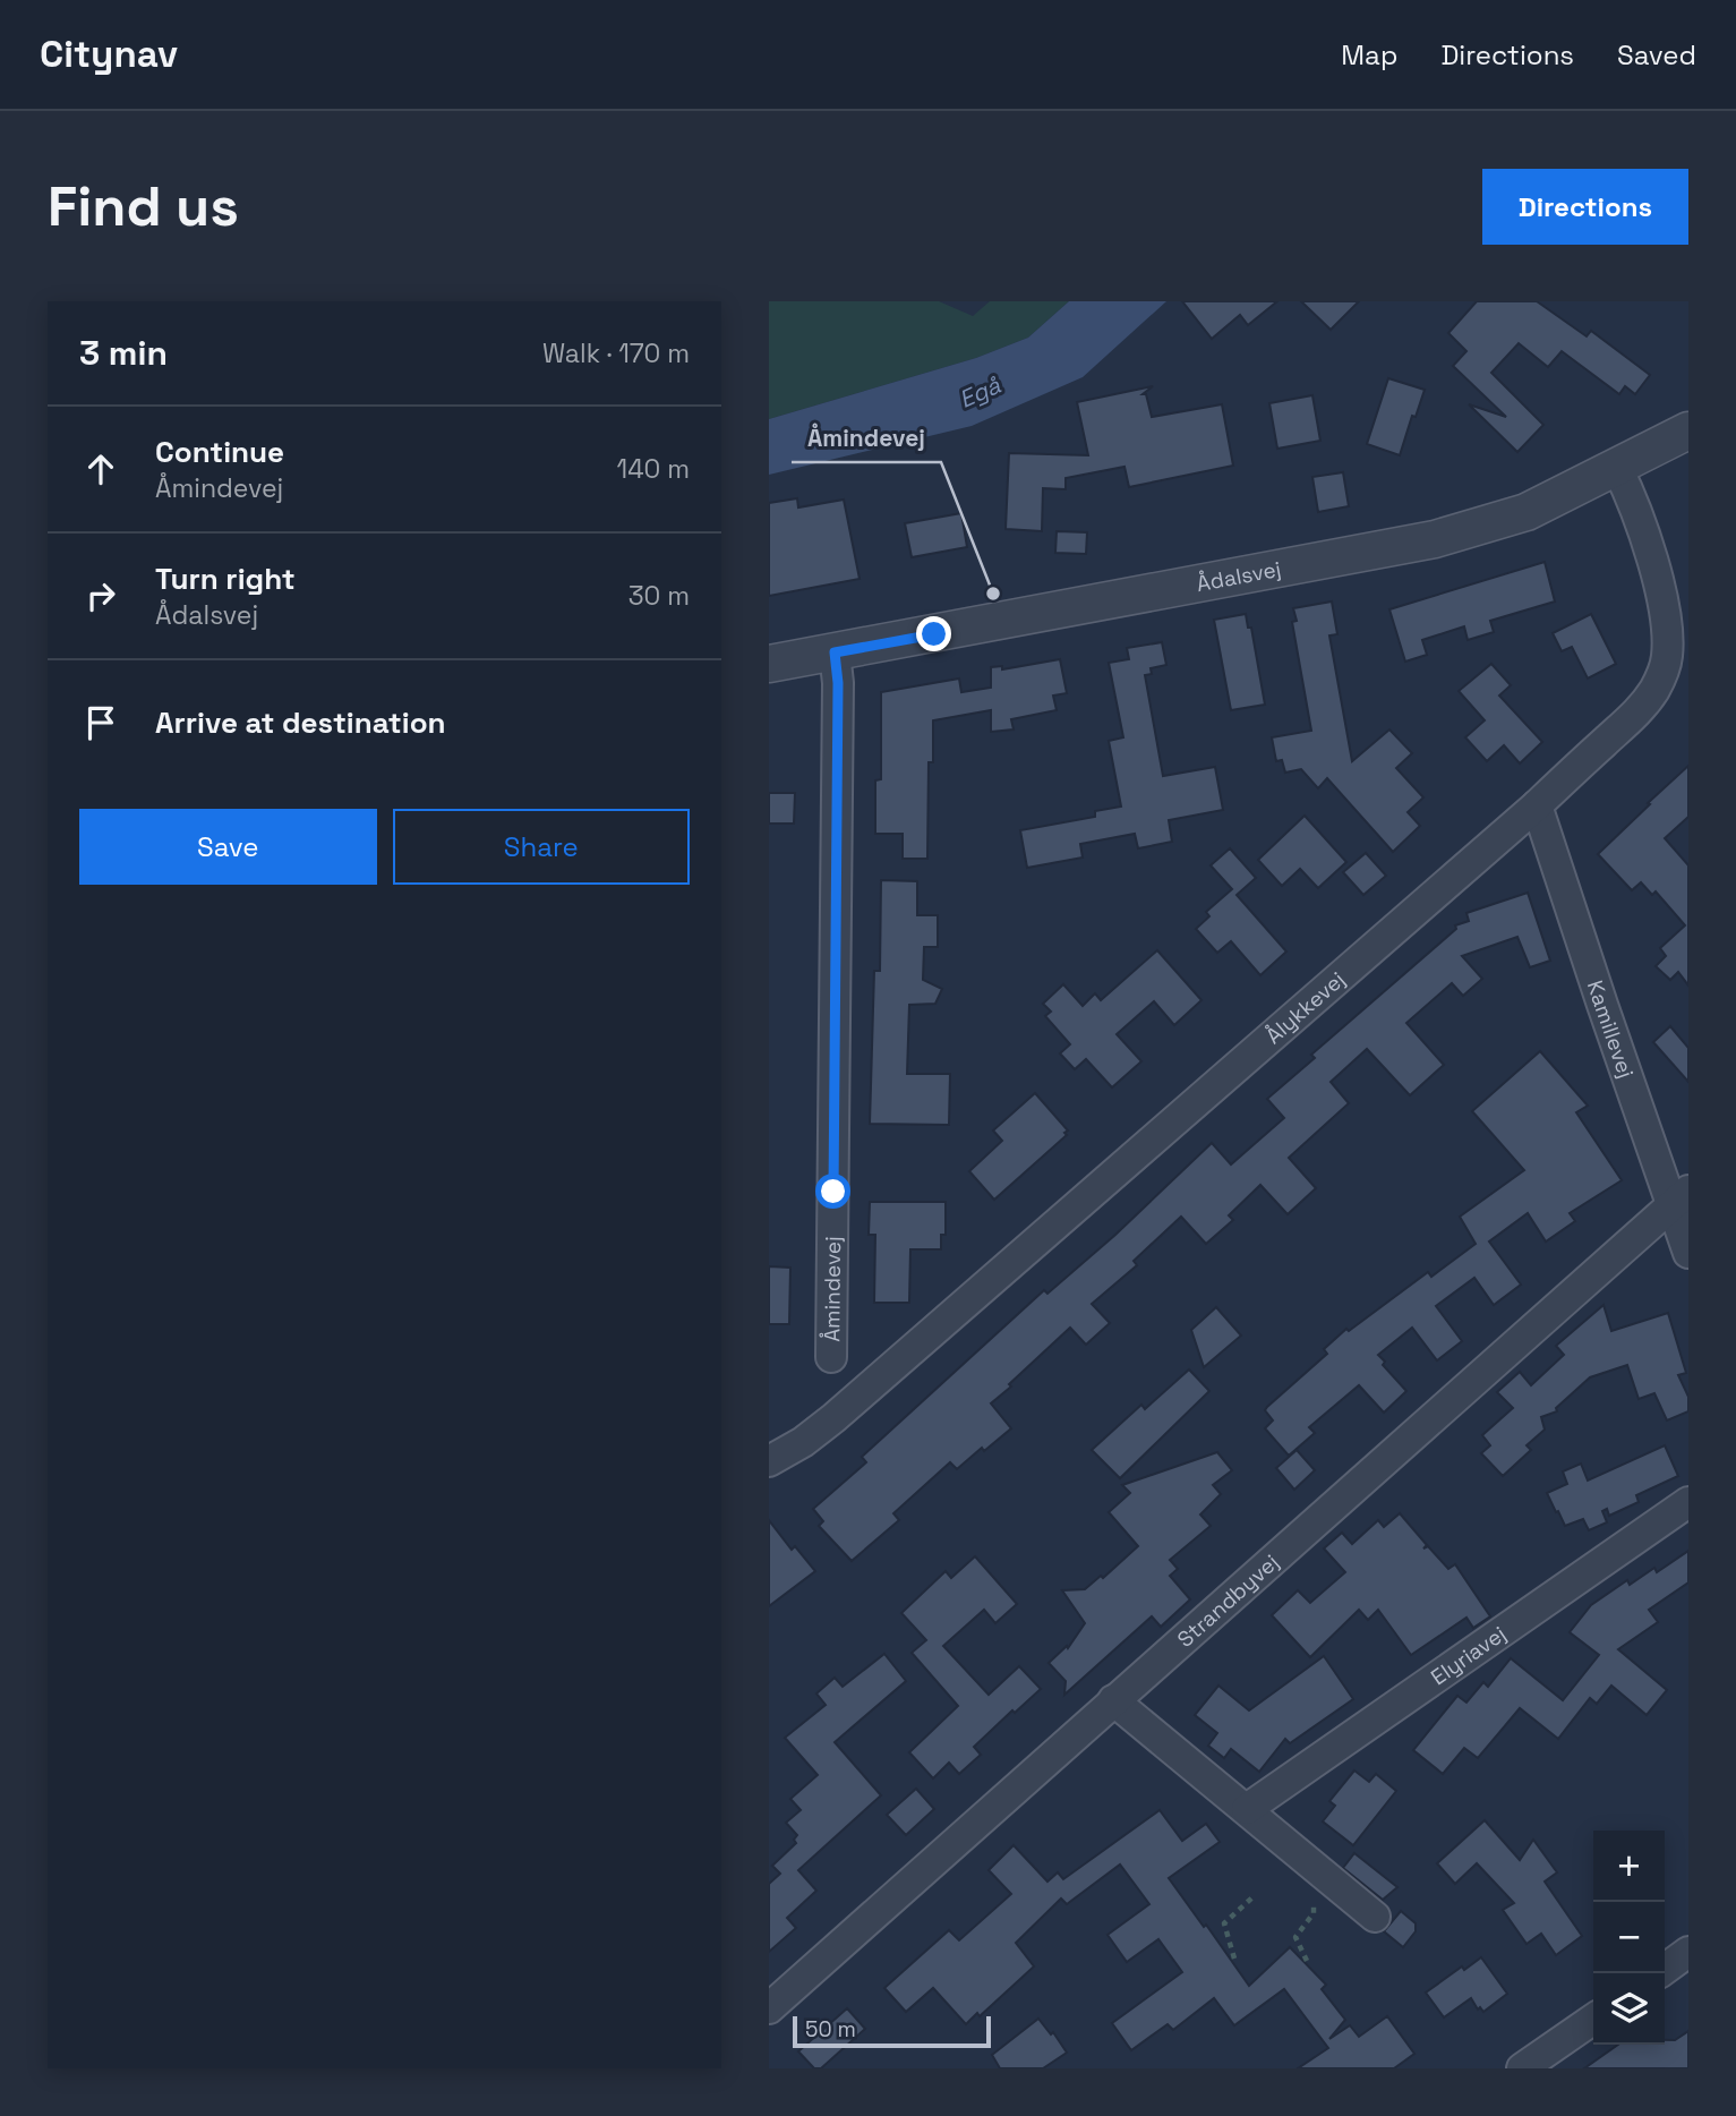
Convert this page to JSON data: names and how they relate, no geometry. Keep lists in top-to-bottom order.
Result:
{
  "streets": {
    "street": [
      "Ådalsvej",
      "Ålykkevej",
      "Kamillevej",
      "Åmindevej",
      "Strandbyvej",
      "Elyriavej"
    ]
  },
  "crossings": [
    ["Ådalsvej", "Ålykkevej"],
    ["Ådalsvej", "Åmindevej"],
    ["Ålykkevej", "Kamillevej"],
    ["Kamillevej", "Strandbyvej"]
  ],
  "water": ["Egå"],
  "places": ["Åmindevej"],
  "scale_bar": "50 m",
  "page": {
    "header": "Citynav",
    "nav": ["Map", "Directions", "Saved"],
    "buttons": [
      "Directions",
      ["Save", "Share"]
    ],
    "title": "Find us",
    "heading": ["3 min", "Walk · 170 m"],
    "list": [
      ["Continue", "Åmindevej", "140 m"],
      ["Turn right", "Ådalsvej", "30 m"],
      "Arrive at destination"
    ],
    "map_buttons": ["+", "−"],
    "scale": "50 m"
  }
}
